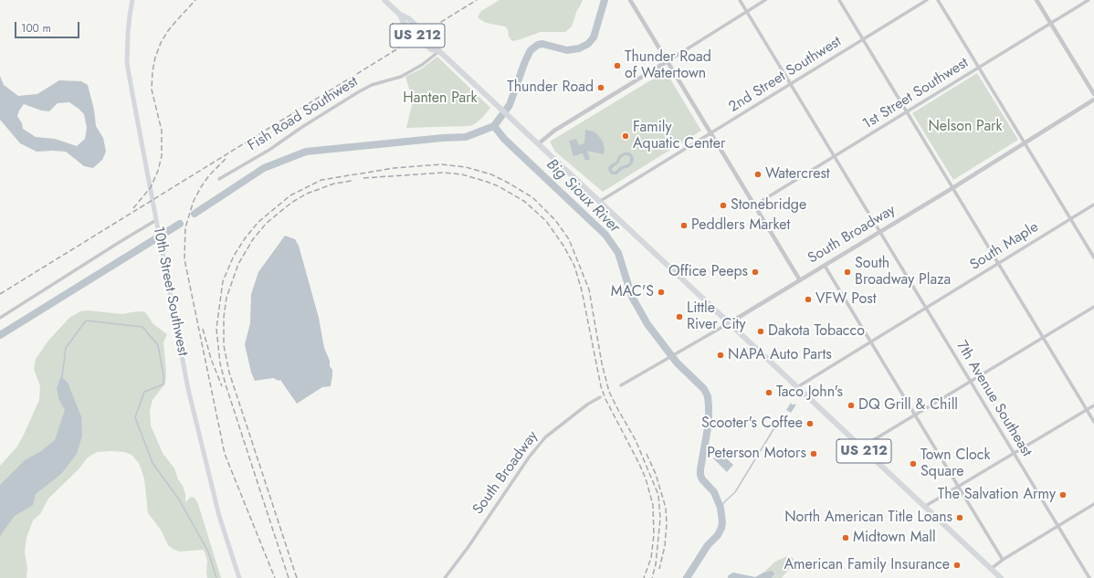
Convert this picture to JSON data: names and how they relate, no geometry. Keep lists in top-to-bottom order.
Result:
{
  "streets": {
    "main road": ["US 212", "10th Street Southwest"],
    "street": [
      "2nd Street Southwest",
      "1st Street Southwest",
      "Fish Road Southwest",
      "South Broadway",
      "South Maple",
      "7th Avenue Southeast"
    ]
  },
  "crossings": [
    ["US 212", "2nd Street Southwest"],
    ["US 212", "Fish Road Southwest"],
    ["US 212", "South Broadway"],
    ["US 212", "South Maple"],
    ["2nd Street Southwest", "7th Avenue Southeast"],
    ["1st Street Southwest", "7th Avenue Southeast"],
    ["South Broadway", "7th Avenue Southeast"],
    ["South Maple", "7th Avenue Southeast"]
  ],
  "water": ["Big Sioux River"],
  "parks": ["Hanten Park", "Nelson Park"],
  "places": [
    "Thunder Road of Watertown",
    "Thunder Road",
    "Family Aquatic Center",
    "Watercrest",
    "Stonebridge",
    "Peddlers Market",
    "Office Peeps",
    "South Broadway Plaza",
    "MAC'S",
    "VFW Post",
    "Little River City",
    "Dakota Tobacco",
    "NAPA Auto Parts",
    "Taco John's",
    "DQ Grill & Chill",
    "Scooter's Coffee",
    "Peterson Motors",
    "Town Clock Square",
    "The Salvation Army",
    "North American Title Loans",
    "Midtown Mall",
    "American Family Insurance"
  ],
  "scale_bar": "100 m"
}
